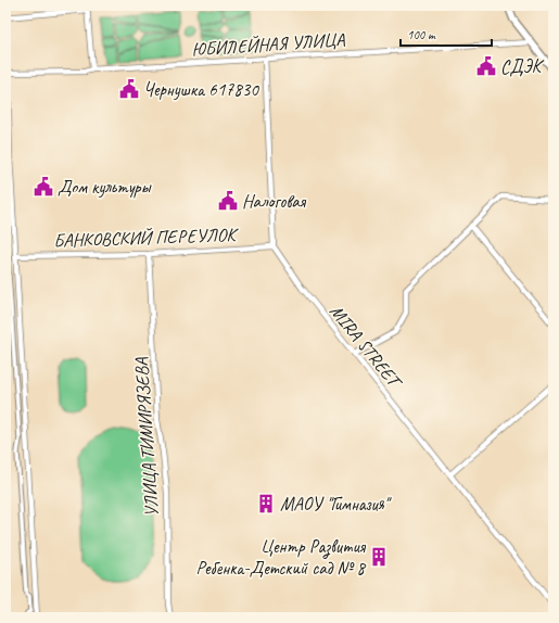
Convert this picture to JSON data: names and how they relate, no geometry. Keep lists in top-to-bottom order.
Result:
{
  "streets": {
    "street": [
      "ЮБИЛЕЙНАЯ УЛИЦА",
      "БАНКОВСКИЙ ПЕРЕУЛОК",
      "MIRA STREET",
      "УЛИЦА ТИМИРЯЗЕВА"
    ]
  },
  "crossings": [
    ["БАНКОВСКИЙ ПЕРЕУЛОК", "MIRA STREET"],
    ["БАНКОВСКИЙ ПЕРЕУЛОК", "УЛИЦА ТИМИРЯЗЕВА"]
  ],
  "places": {
    "public building": [
      "СДЭК",
      "Чернушка 617830",
      "Дом культуры",
      "Налоговая"
    ],
    "building": ["МАОУ \"Гимназия\"", "Центр Развития Ребенка-Детский сад № 8"]
  },
  "scale_bar": "100 m"
}
